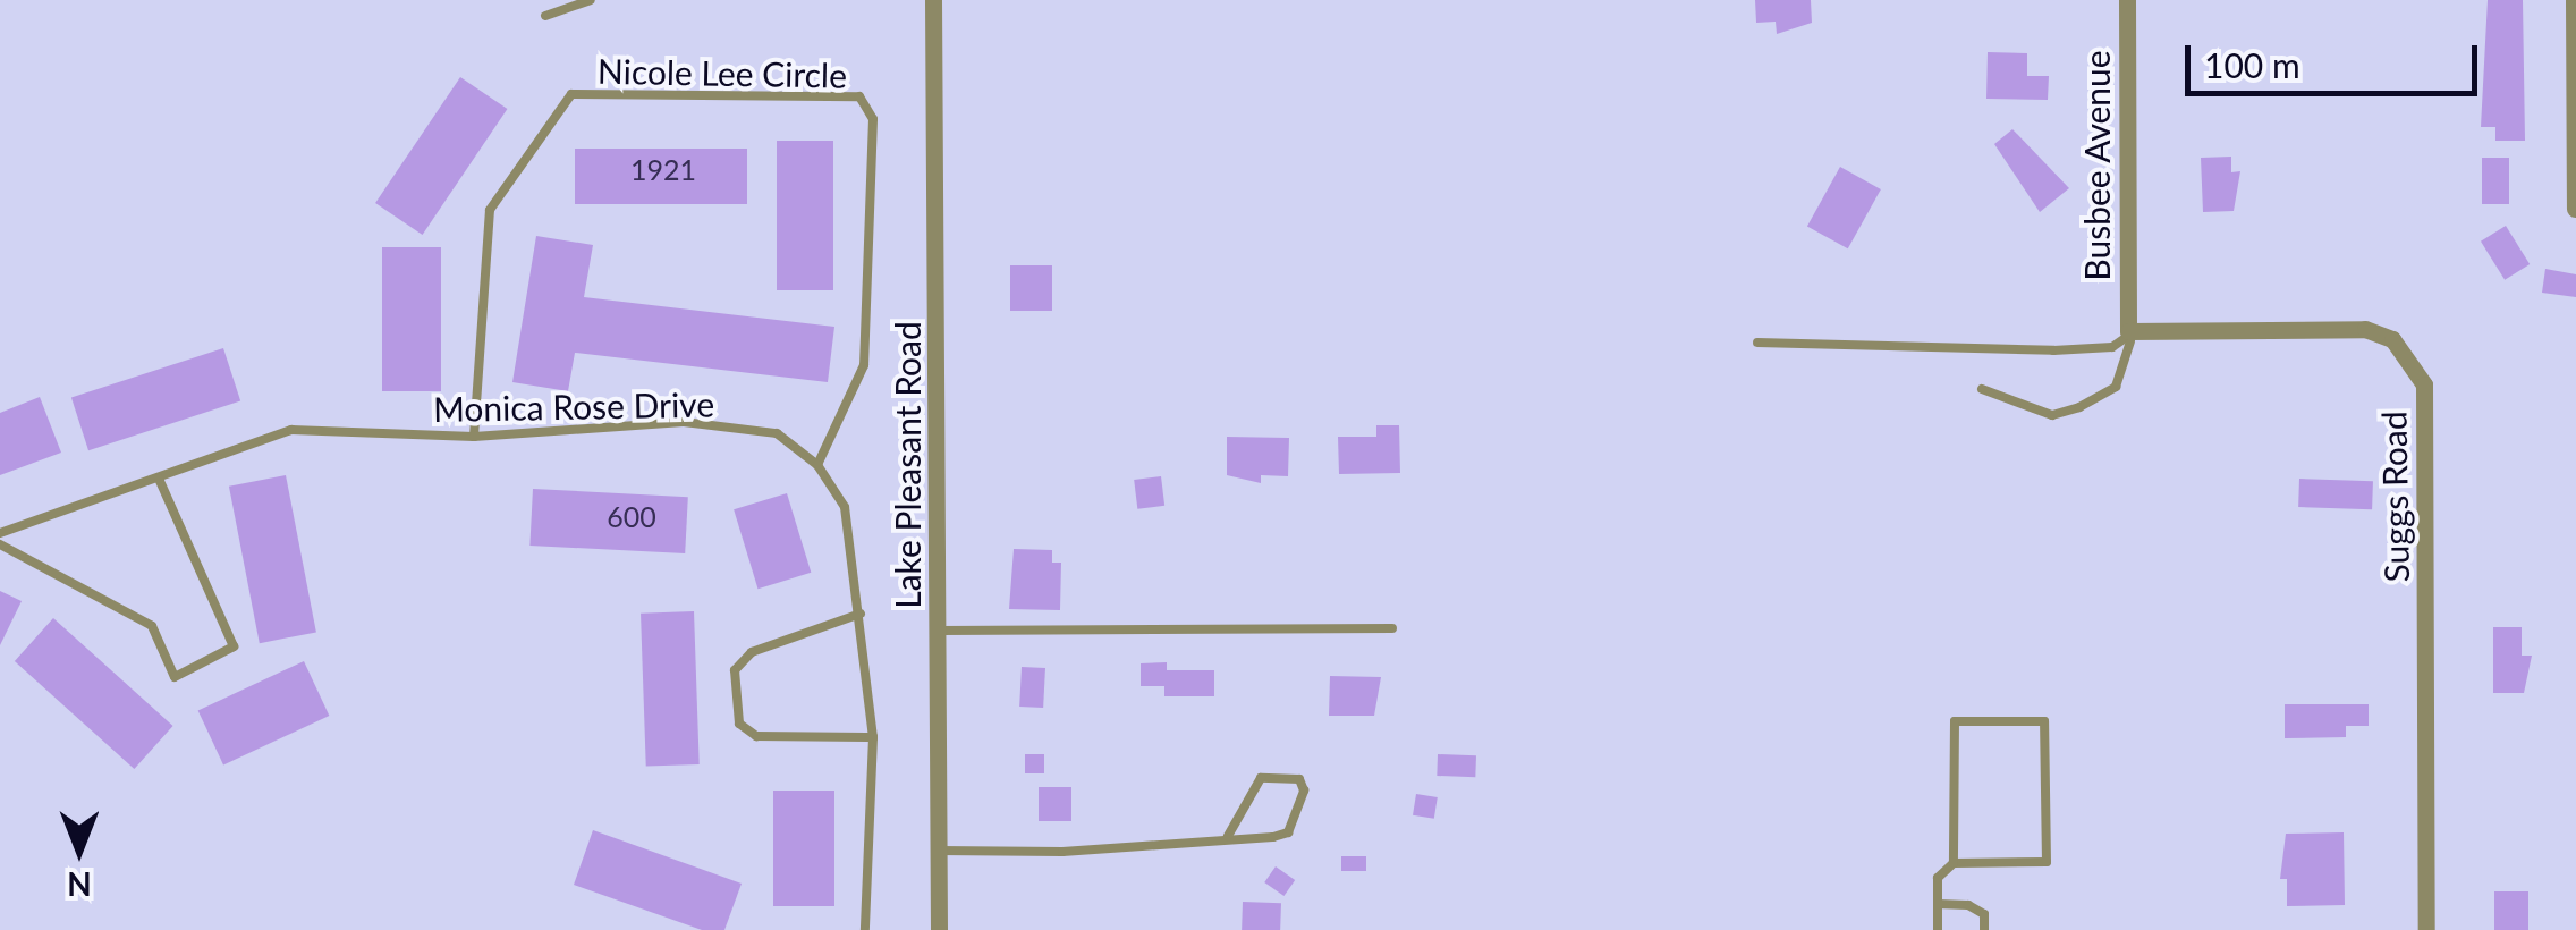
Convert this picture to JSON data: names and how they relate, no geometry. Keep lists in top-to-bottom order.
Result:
{
  "streets": {
    "street": ["Busbee Avenue", "Lake Pleasant Road", "Suggs Road"],
    "lane": ["Nicole Lee Circle", "Monica Rose Drive"]
  },
  "crossings": [
    ["Nicole Lee Circle", "Monica Rose Drive"],
    ["Busbee Avenue", "Suggs Road"]
  ],
  "house_numbers": ["1921", "600"],
  "scale_bar": "100 m",
  "north": "bottom"
}
